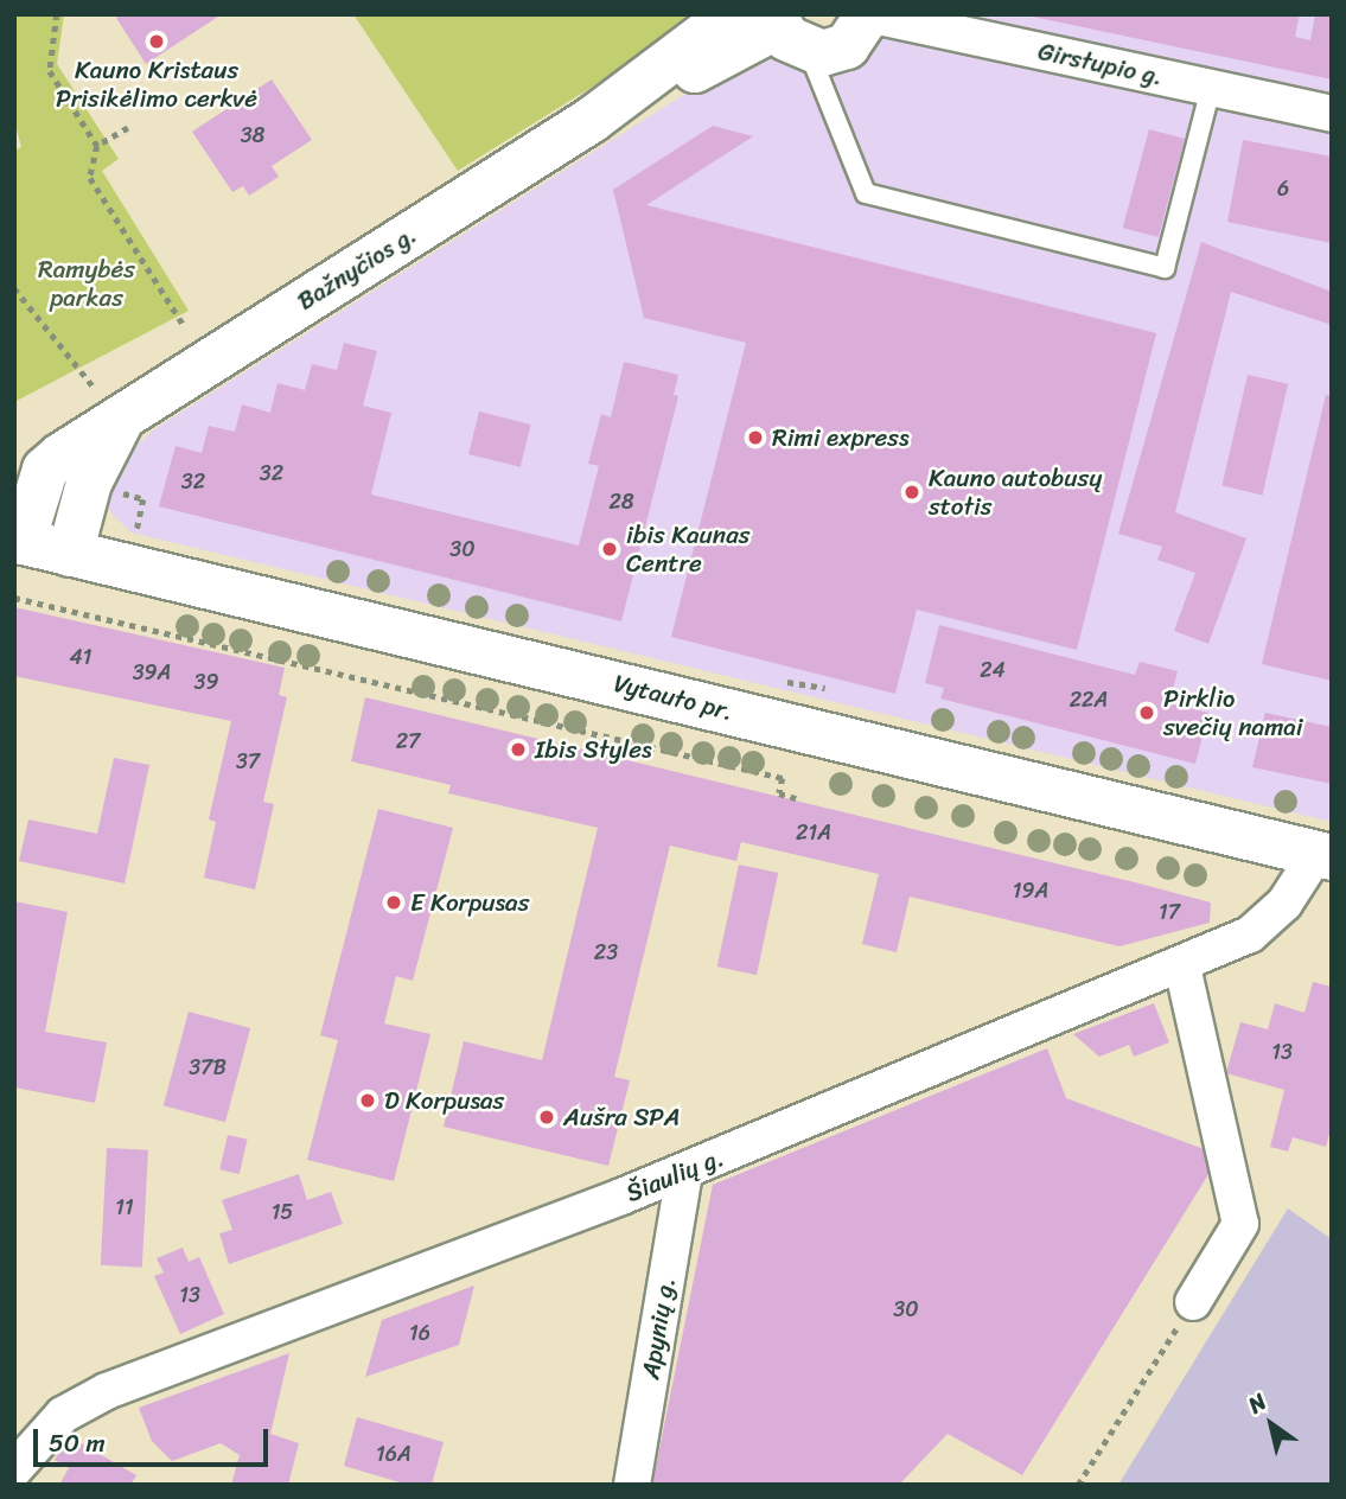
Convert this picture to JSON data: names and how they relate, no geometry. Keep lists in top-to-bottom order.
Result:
{
  "streets": {
    "street": [
      "Girstupio g.",
      "Bažnyčios g.",
      "Vytauto pr.",
      "Šiaulių g.",
      "Apynių g."
    ]
  },
  "crossings": [
    ["Girstupio g.", "Bažnyčios g."],
    ["Bažnyčios g.", "Vytauto pr."],
    ["Vytauto pr.", "Šiaulių g."],
    ["Šiaulių g.", "Apynių g."]
  ],
  "parks": ["Ramybės parkas"],
  "places": [
    "Kauno Kristaus Prisikėlimo cerkvė",
    "Rimi express",
    "Kauno autobusų stotis",
    "ibis Kaunas Centre",
    "Pirklio svečių namai",
    "Ibis Styles",
    "E Korpusas",
    "D Korpusas",
    "Aušra SPA"
  ],
  "house_numbers": [
    "38",
    "6",
    "32",
    "32",
    "28",
    "30",
    "41",
    "24",
    "39A",
    "39",
    "22A",
    "27",
    "37",
    "21A",
    "19A",
    "17",
    "23",
    "13",
    "37B",
    "11",
    "15",
    "13",
    "30",
    "16",
    "16A"
  ],
  "scale_bar": "50 m",
  "north": "top left"
}
